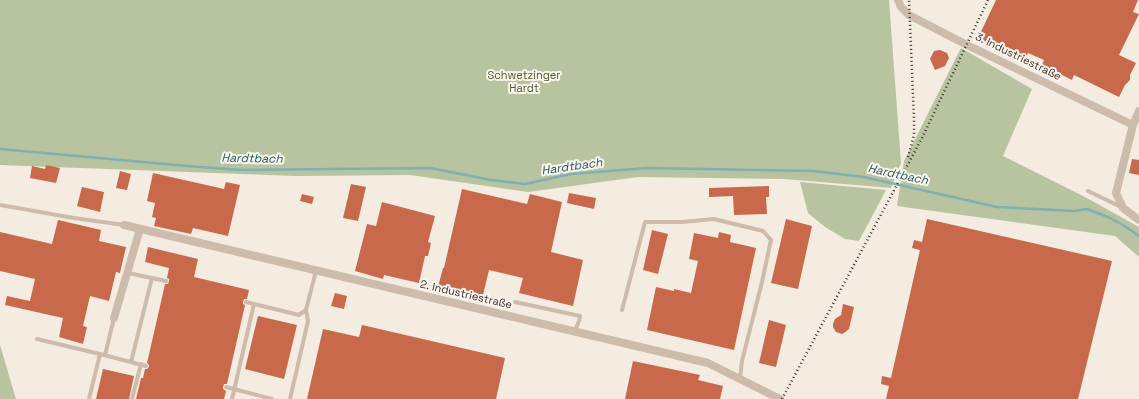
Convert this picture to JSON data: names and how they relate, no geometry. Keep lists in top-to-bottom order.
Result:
{
  "streets": {
    "street": ["3. Industriestraße", "2. Industriestraße"]
  },
  "water": ["Hardtbach"],
  "parks": ["Schwetzinger Hardt"]
}
